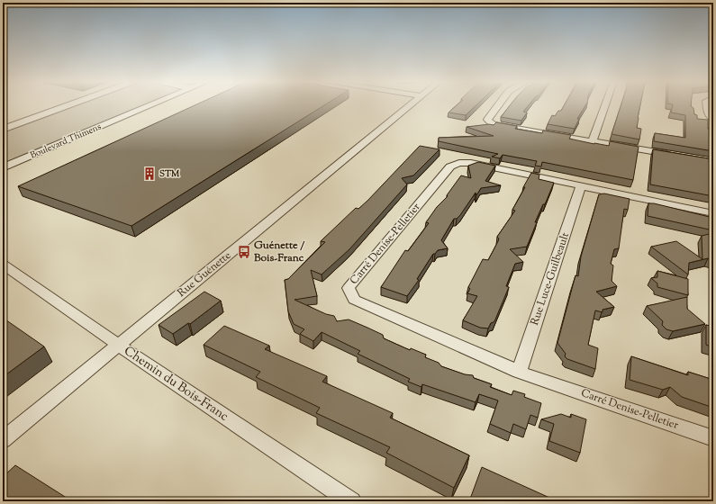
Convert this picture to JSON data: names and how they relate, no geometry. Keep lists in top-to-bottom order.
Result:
{
  "streets": {
    "street": [
      "Boulevard Thimens",
      "Carré Denise-Pelletier",
      "Rue Guénette",
      "Rue Luce-Guilbeault",
      "Chemin du Bois-Franc"
    ]
  },
  "crossings": [
    ["Carré Denise-Pelletier", "Rue Luce-Guilbeault"],
    ["Rue Guénette", "Chemin du Bois-Franc"]
  ],
  "places": {
    "building": ["STM"],
    "bus stop": ["Guénette / Bois-Franc"]
  }
}
